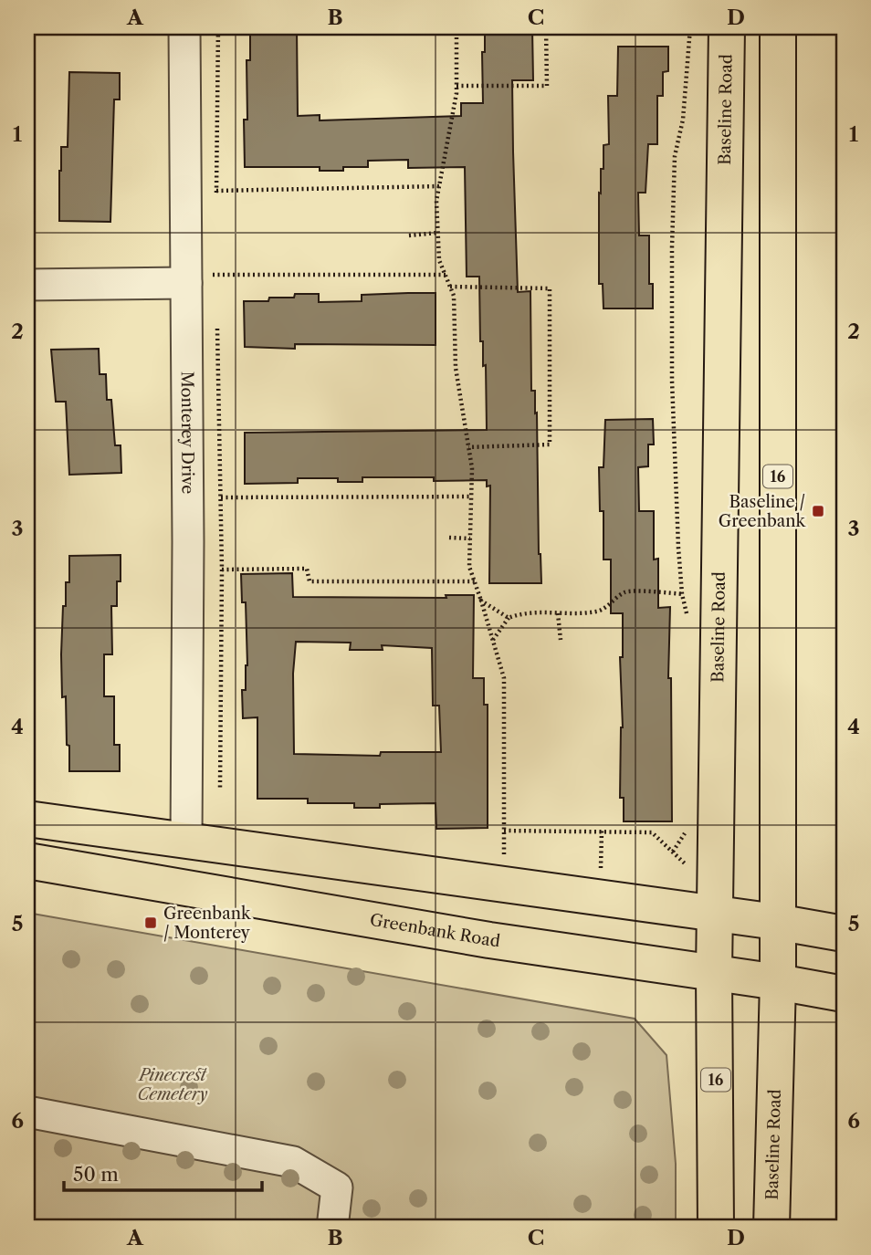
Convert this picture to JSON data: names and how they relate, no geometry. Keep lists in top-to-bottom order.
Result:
{
  "streets": {
    "main road": ["Baseline Road", "16", "Greenbank Road"],
    "street": ["Monterey Drive"]
  },
  "crossings": [
    ["Baseline Road", "Greenbank Road"]
  ],
  "parks": ["Pinecrest Cemetery"],
  "places": {
    "transit": ["Baseline / Greenbank", "Greenbank / Monterey"]
  },
  "scale_bar": "50 m",
  "grid": {
    "columns": [
      "A",
      "B",
      "C",
      "D"
    ],
    "rows": [
      "1",
      "2",
      "3",
      "4",
      "5",
      "6"
    ]
  }
}
